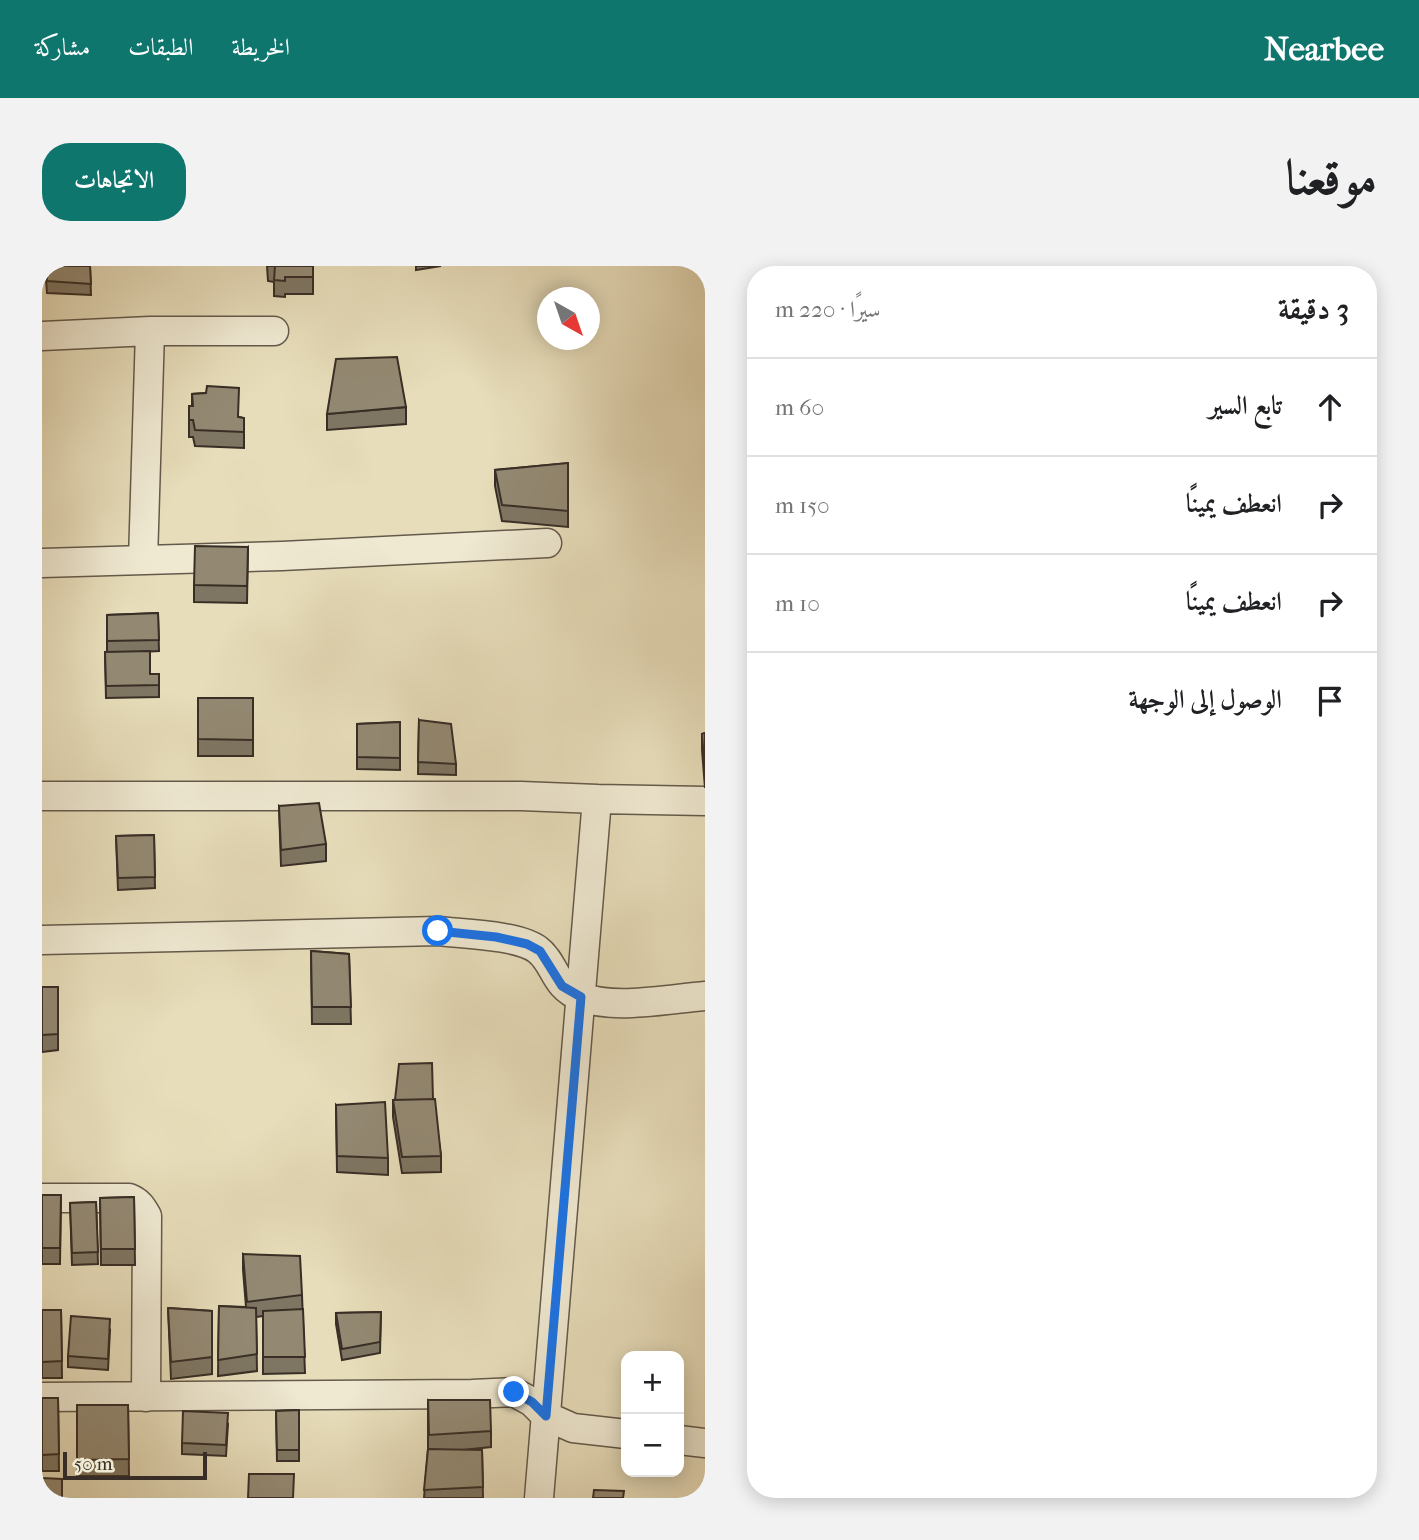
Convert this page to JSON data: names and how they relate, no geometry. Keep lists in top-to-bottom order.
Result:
{
  "scale_bar": "50 m",
  "north": "bottom right",
  "page": {
    "header": "Nearbee",
    "nav": ["الخريطة", "الطبقات", "مشاركة"],
    "title": "موقعنا",
    "buttons": "الاتجاهات",
    "heading": ["3 دقيقة", "سيرًا · 220 m"],
    "list": [
      ["تابع السير", "60 m"],
      ["انعطف يمينًا", "150 m"],
      ["انعطف يمينًا", "10 m"],
      "الوصول إلى الوجهة"
    ],
    "map_buttons": ["+", "−"],
    "scale": "50 m"
  }
}
